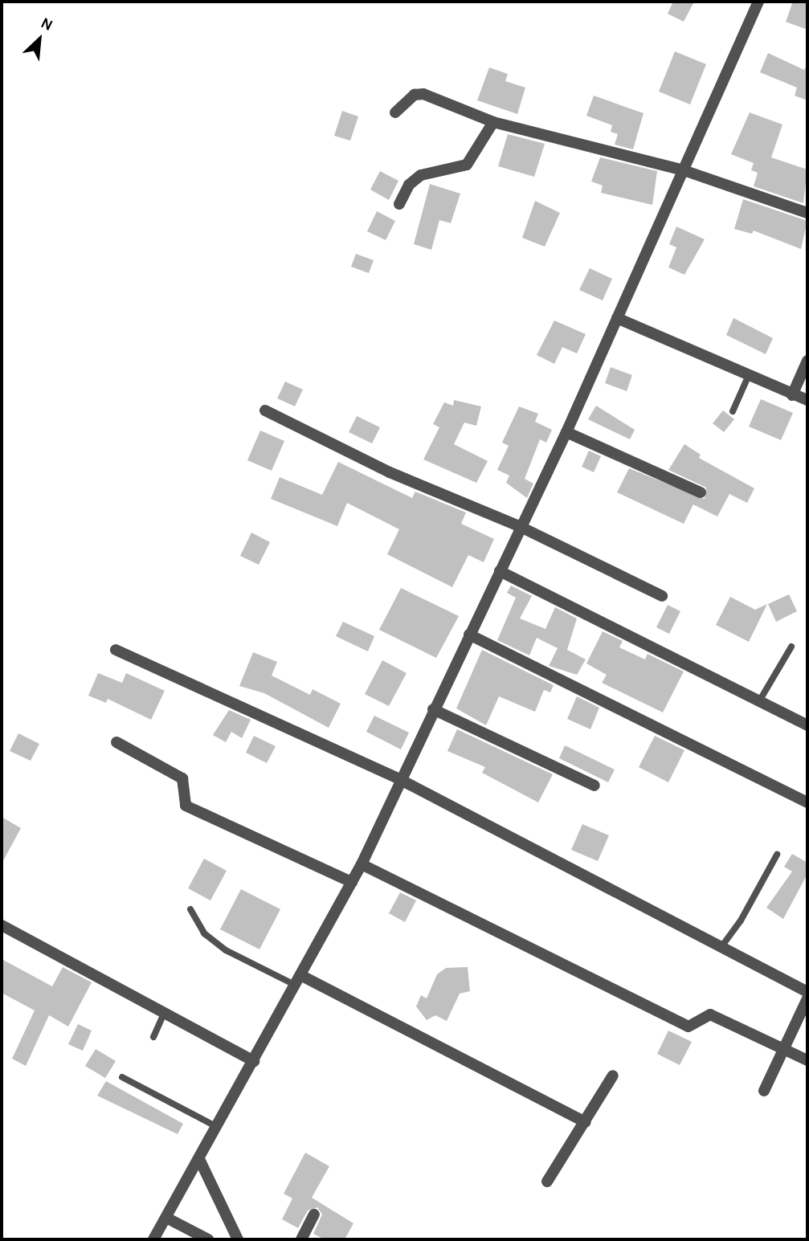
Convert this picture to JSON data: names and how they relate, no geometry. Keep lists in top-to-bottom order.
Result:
{
  "north": "top right"
}
